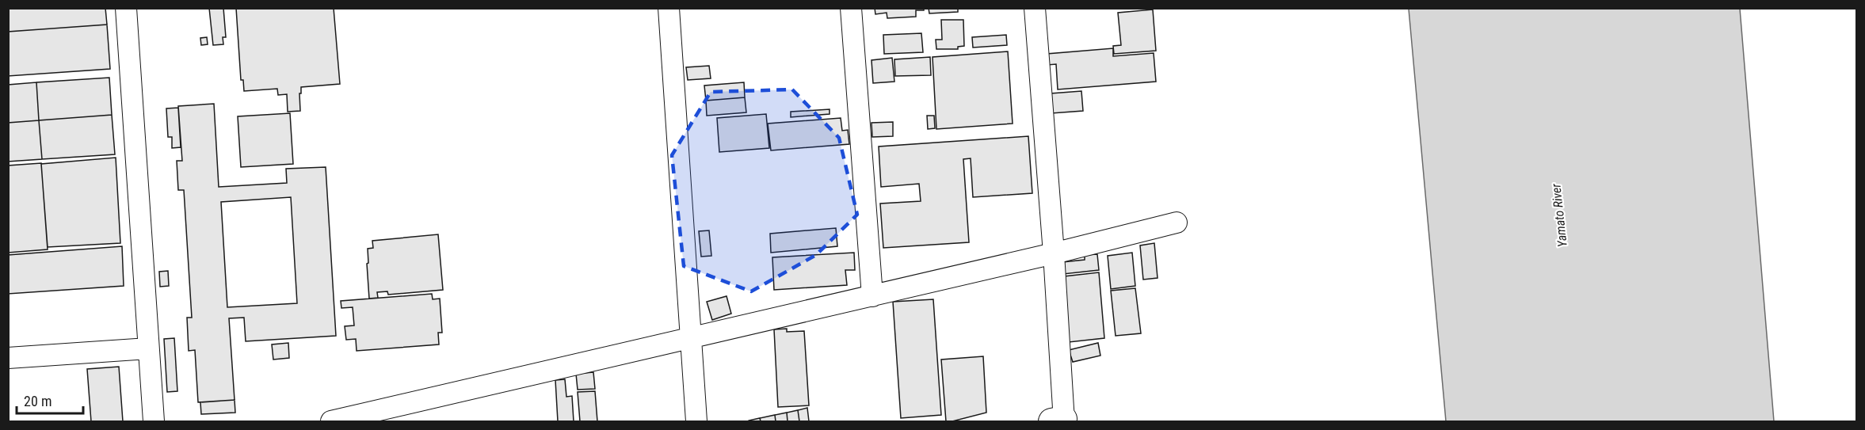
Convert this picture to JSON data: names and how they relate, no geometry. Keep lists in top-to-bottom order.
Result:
{
  "water": ["Yamato River"],
  "scale_bar": "20 m"
}
